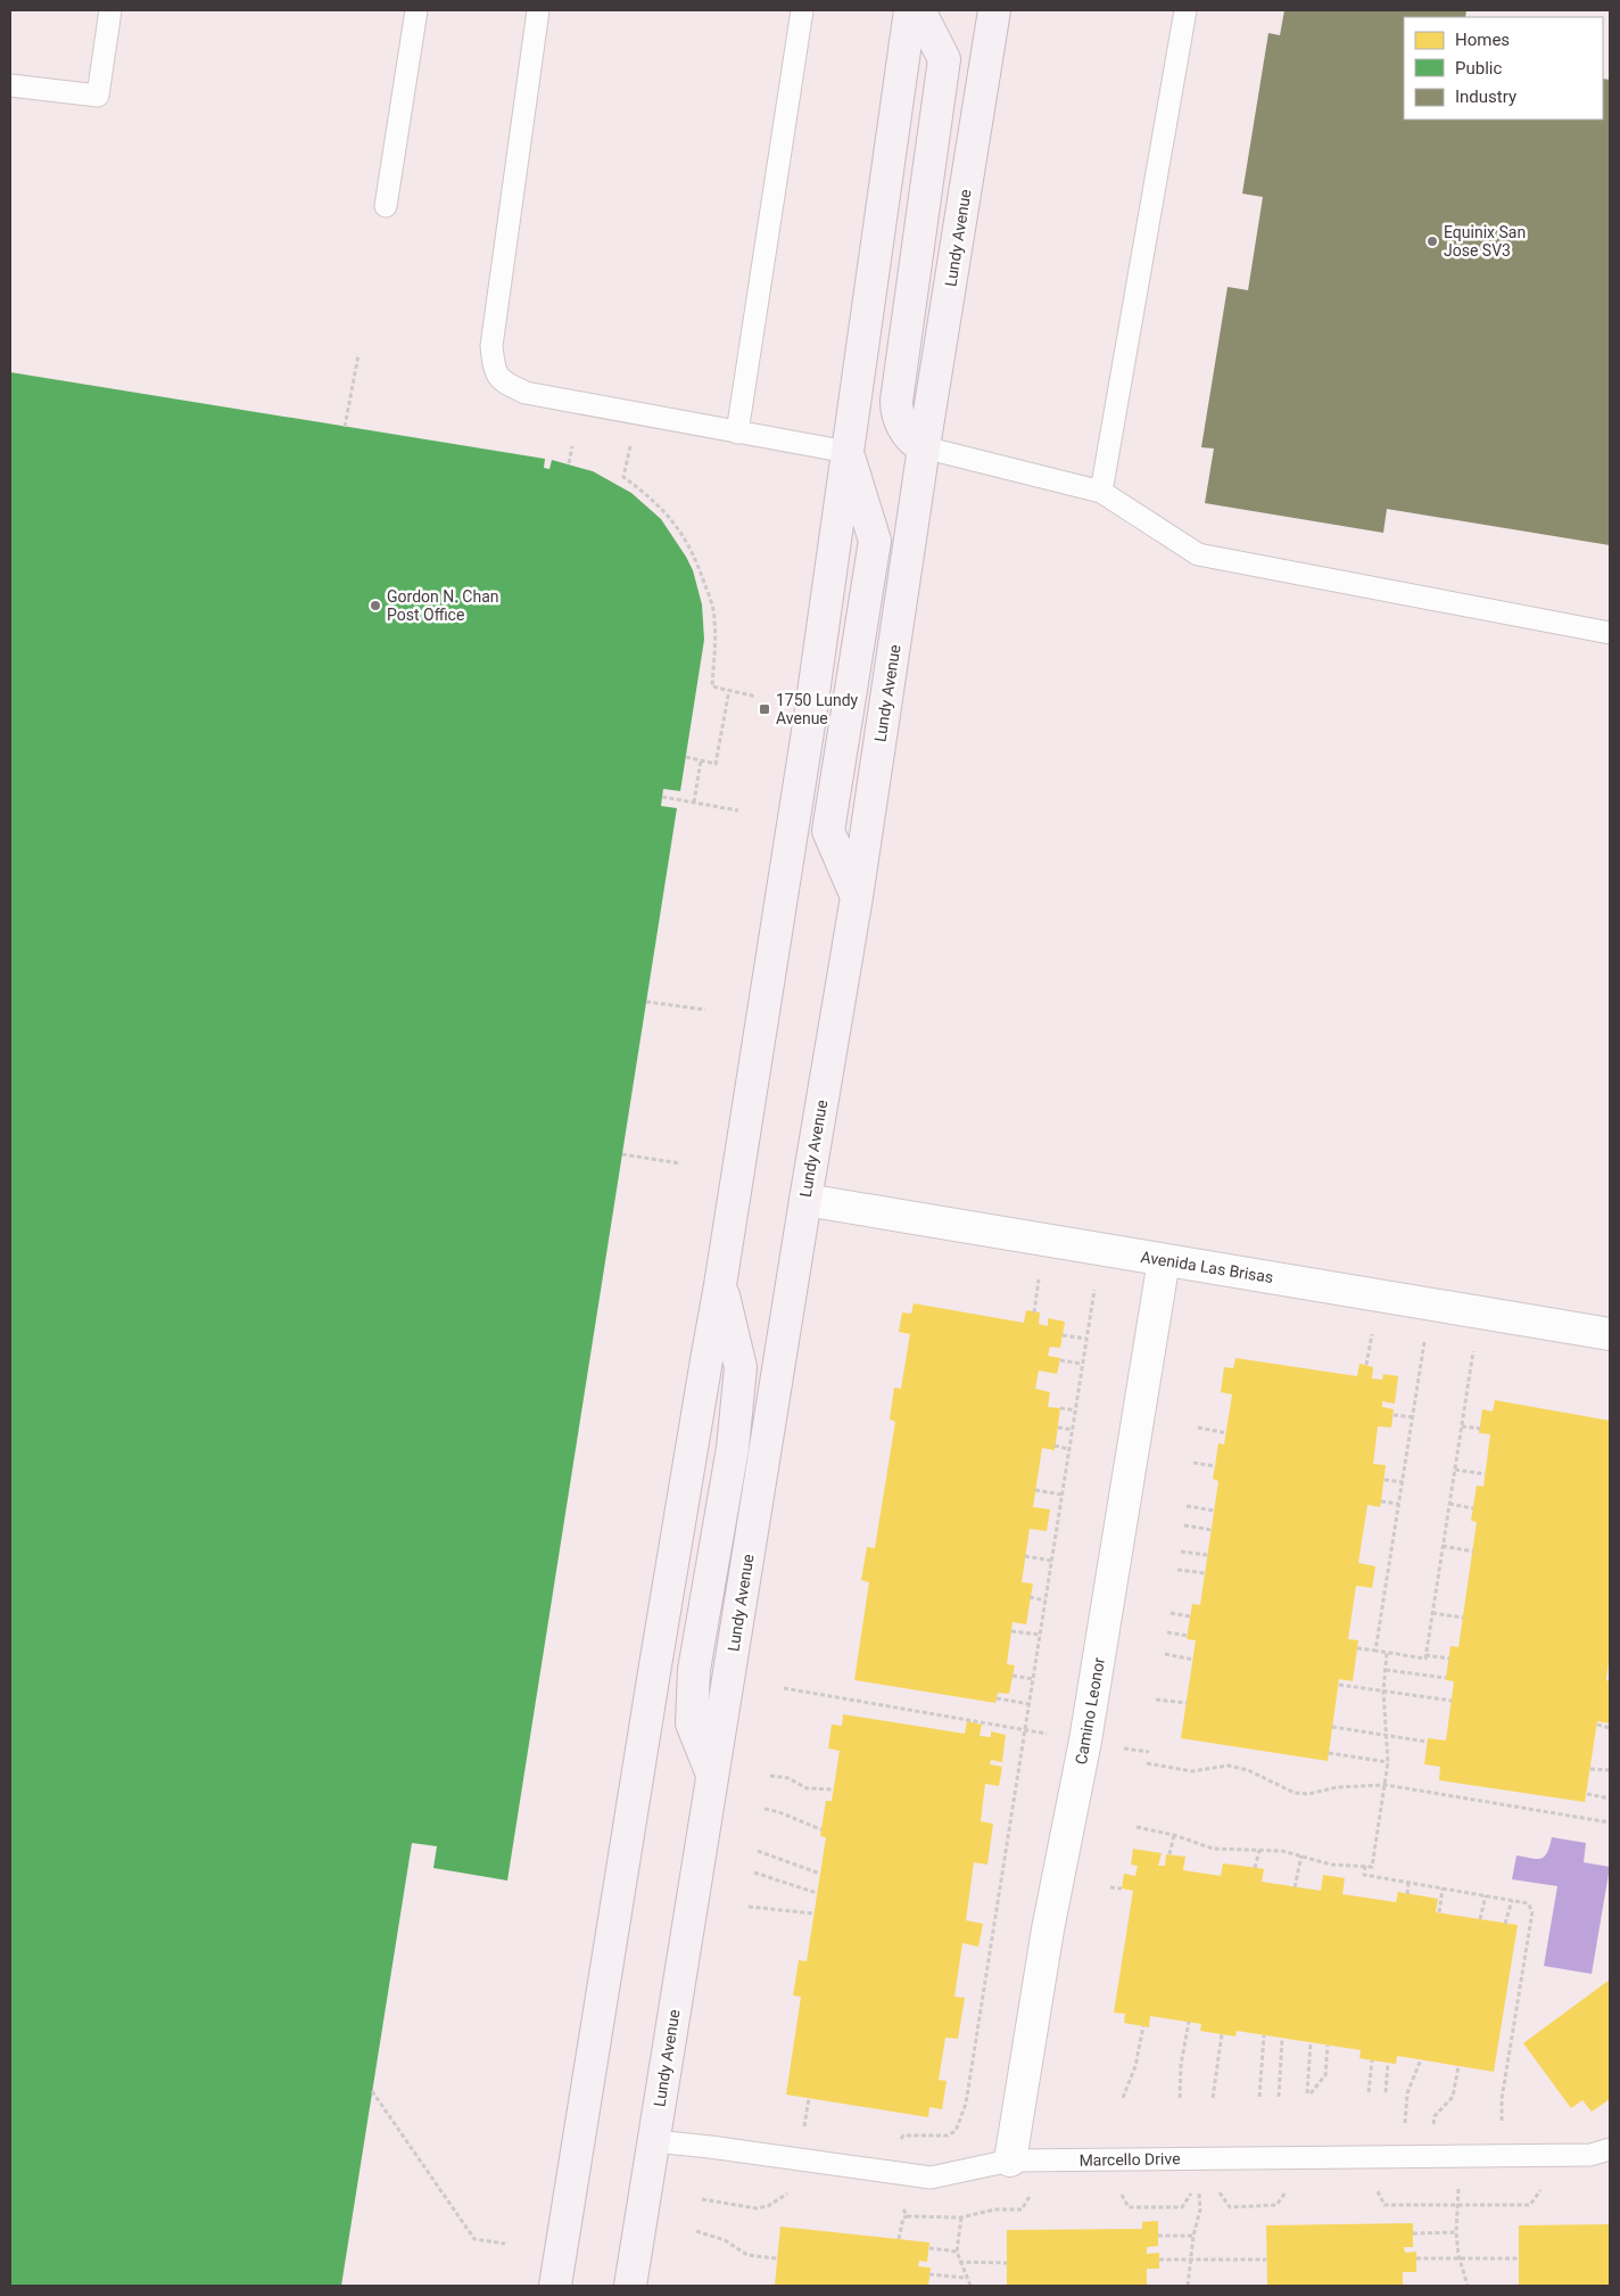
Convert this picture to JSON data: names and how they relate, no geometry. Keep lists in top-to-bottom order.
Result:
{
  "streets": {
    "main road": ["Lundy Avenue"],
    "street": ["Avenida Las Brisas", "Camino Leonor"],
    "lane": ["Marcello Drive"]
  },
  "crossings": [
    ["Lundy Avenue", "Avenida Las Brisas"],
    ["Lundy Avenue", "Marcello Drive"],
    ["Avenida Las Brisas", "Camino Leonor"],
    ["Camino Leonor", "Marcello Drive"]
  ],
  "places": {
    "other": ["Equinix San Jose SV3", "Gordon N. Chan Post Office"],
    "transit": ["1750 Lundy Avenue"]
  },
  "legend": ["Homes", "Public", "Industry"]
}
